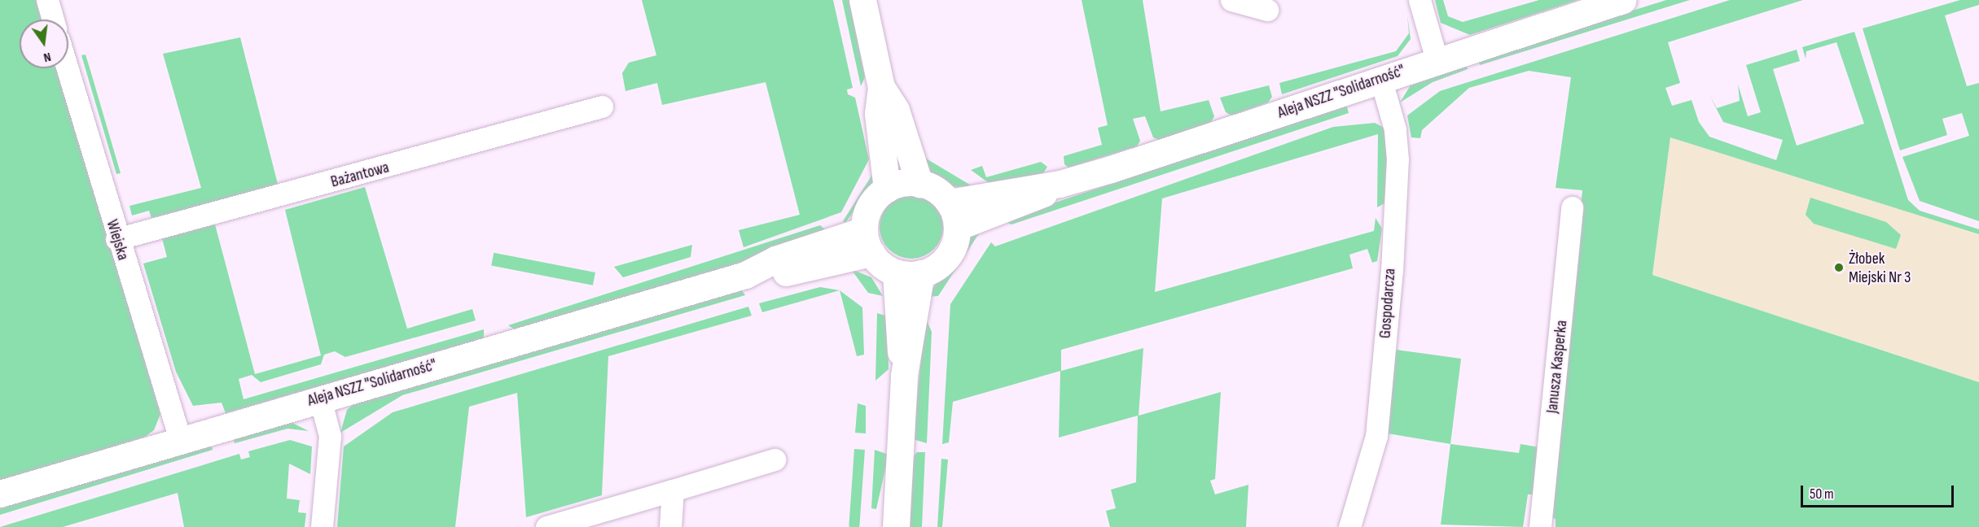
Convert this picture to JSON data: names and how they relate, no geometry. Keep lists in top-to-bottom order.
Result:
{
  "streets": {
    "street": [
      "Aleja NSZZ \"Solidarność\"",
      "Bażantowa",
      "Wiejska",
      "Gospodarcza",
      "Janusza Kasperka"
    ]
  },
  "crossings": [
    ["Aleja NSZZ \"Solidarność\"", "Wiejska"],
    ["Aleja NSZZ \"Solidarność\"", "Gospodarcza"],
    ["Bażantowa", "Wiejska"]
  ],
  "places": ["Żłobek Miejski Nr 3"],
  "scale_bar": "50 m",
  "north": "bottom"
}
